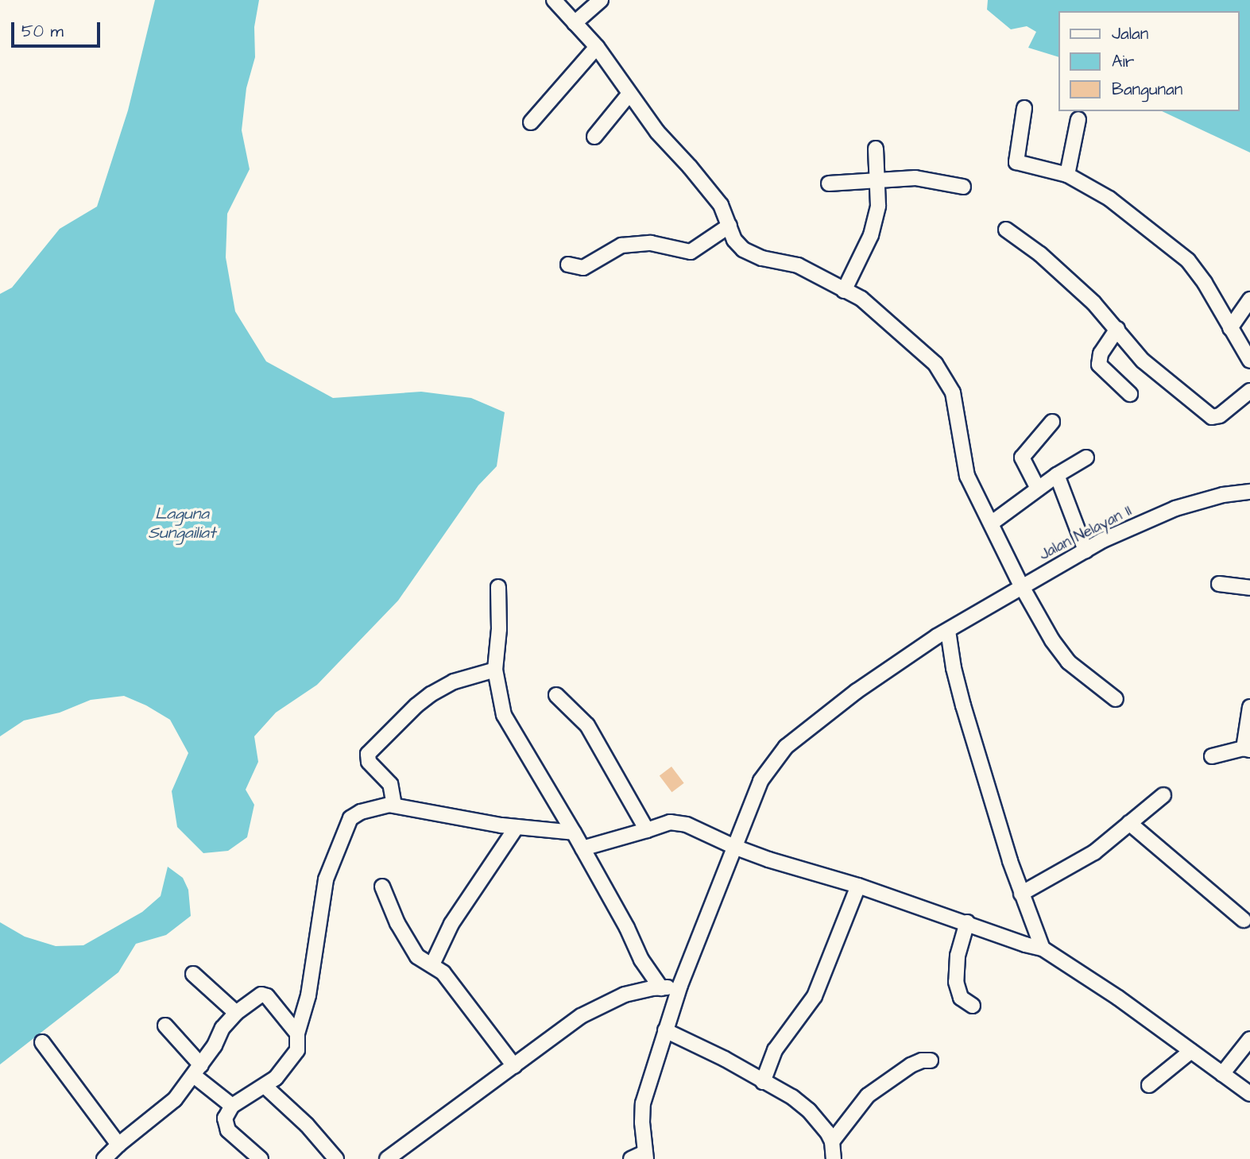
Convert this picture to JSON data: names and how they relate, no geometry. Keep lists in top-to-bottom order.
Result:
{
  "streets": {
    "street": ["Jalan Nelayan II"]
  },
  "water": ["Laguna Sungailiat"],
  "legend": ["Jalan", "Air", "Bangunan"],
  "scale_bar": "50 m"
}
